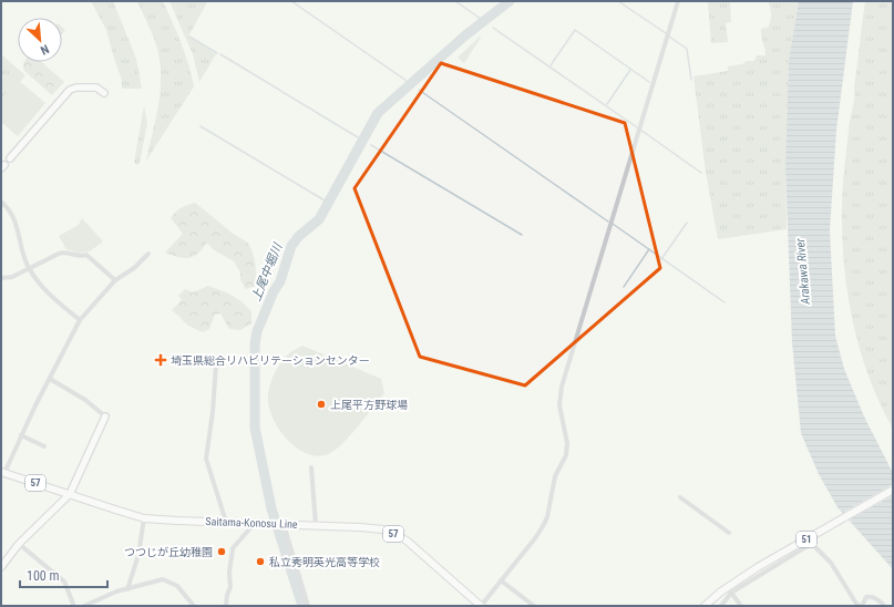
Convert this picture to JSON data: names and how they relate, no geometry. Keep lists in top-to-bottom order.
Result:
{
  "streets": {
    "main road": ["57", "Saitama-Konosu Line", "51"]
  },
  "water": ["Arakawa River", "上尾中堀川"],
  "places": {
    "health": ["埼玉県総合リハビリテーションセンター"],
    "other": ["上尾平方野球場", "つつじが丘幼稚園", "私立秀明英光高等学校"]
  },
  "scale_bar": "100 m",
  "north": "bottom right"
}
